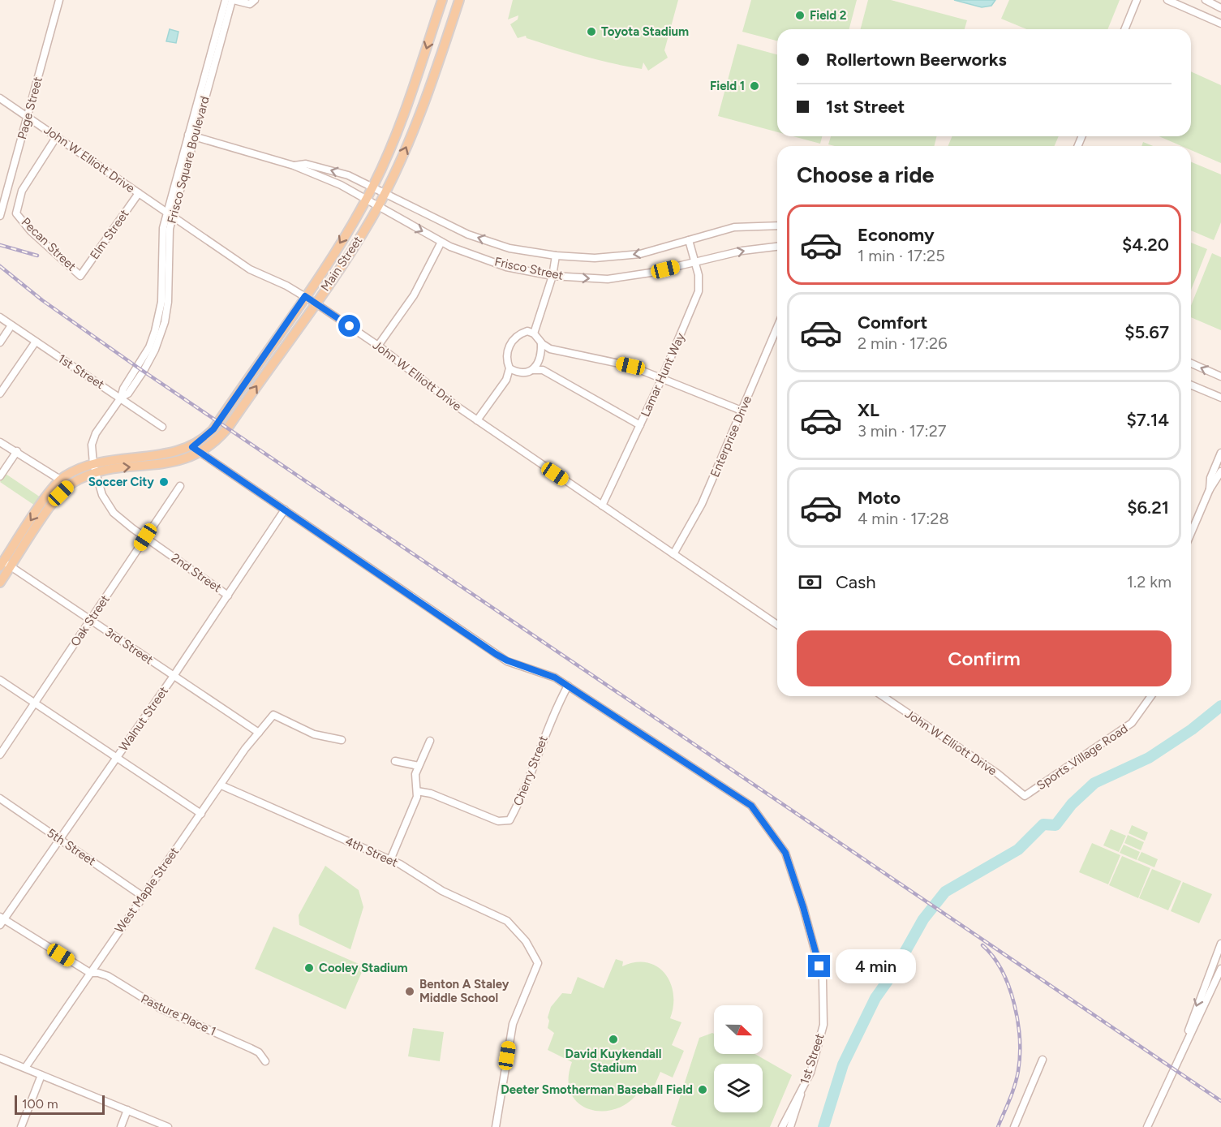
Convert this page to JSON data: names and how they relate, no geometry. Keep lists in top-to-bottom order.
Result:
{
  "streets": {
    "main road": ["Main Street"],
    "street": [
      "Page Street",
      "John W Elliott Drive",
      "Frisco Square Boulevard",
      "Elm Street",
      "Pecan Street",
      "Frisco Street",
      "1st Street",
      "Lamar Hunt Way",
      "Enterprise Drive",
      "2nd Street",
      "Oak Street",
      "3rd Street",
      "Walnut Street",
      "Sports Village Road",
      "Cherry Street",
      "5th Street",
      "4th Street",
      "West Maple Street",
      "Pasture Place 1"
    ]
  },
  "crossings": [
    ["Page Street", "John W Elliott Drive"],
    ["John W Elliott Drive", "Frisco Square Boulevard"],
    ["John W Elliott Drive", "Elm Street"],
    ["John W Elliott Drive", "Pecan Street"],
    ["John W Elliott Drive", "Main Street"],
    ["John W Elliott Drive", "Lamar Hunt Way"],
    ["John W Elliott Drive", "Enterprise Drive"],
    ["John W Elliott Drive", "Sports Village Road"],
    ["Frisco Square Boulevard", "Main Street"],
    ["Frisco Square Boulevard", "Frisco Street"],
    ["Frisco Square Boulevard", "1st Street"],
    ["Frisco Square Boulevard", "2nd Street"],
    ["Elm Street", "Pecan Street"],
    ["Main Street", "Frisco Street"],
    ["Main Street", "1st Street"],
    ["Main Street", "2nd Street"],
    ["Main Street", "3rd Street"],
    ["Frisco Street", "Lamar Hunt Way"],
    ["1st Street", "Walnut Street"],
    ["1st Street", "Cherry Street"],
    ["2nd Street", "Oak Street"],
    ["2nd Street", "Walnut Street"],
    ["Oak Street", "3rd Street"],
    ["3rd Street", "Walnut Street"],
    ["3rd Street", "West Maple Street"],
    ["Walnut Street", "5th Street"],
    ["Walnut Street", "Pasture Place 1"],
    ["5th Street", "West Maple Street"],
    ["4th Street", "West Maple Street"],
    ["West Maple Street", "Pasture Place 1"]
  ],
  "places": [
    "Field 2",
    "Toyota Stadium",
    "Field 1",
    "Soccer City",
    "Cooley Stadium",
    "Benton A Staley Middle School",
    "David Kuykendall Stadium",
    "Deeter Smotherman Baseball Field"
  ],
  "scale_bar": "100 m",
  "north": "right",
  "page": {
    "banner": ["Rollertown Beerworks", "1st Street"],
    "heading": "Choose a ride",
    "list": [
      {
        "name": "Economy",
        "note": "1 min · 17:25",
        "value": "$4.20"
      },
      {
        "name": "Comfort",
        "note": "2 min · 17:26",
        "value": "$5.67"
      },
      {
        "name": "XL",
        "note": "3 min · 17:27",
        "value": "$7.14"
      },
      {
        "name": "Moto",
        "note": "4 min · 17:28",
        "value": "$6.21"
      }
    ],
    "pay": ["Cash", "1.2 km"],
    "buttons": "Confirm",
    "bubble": "4 min",
    "scale": "100 m"
  }
}
